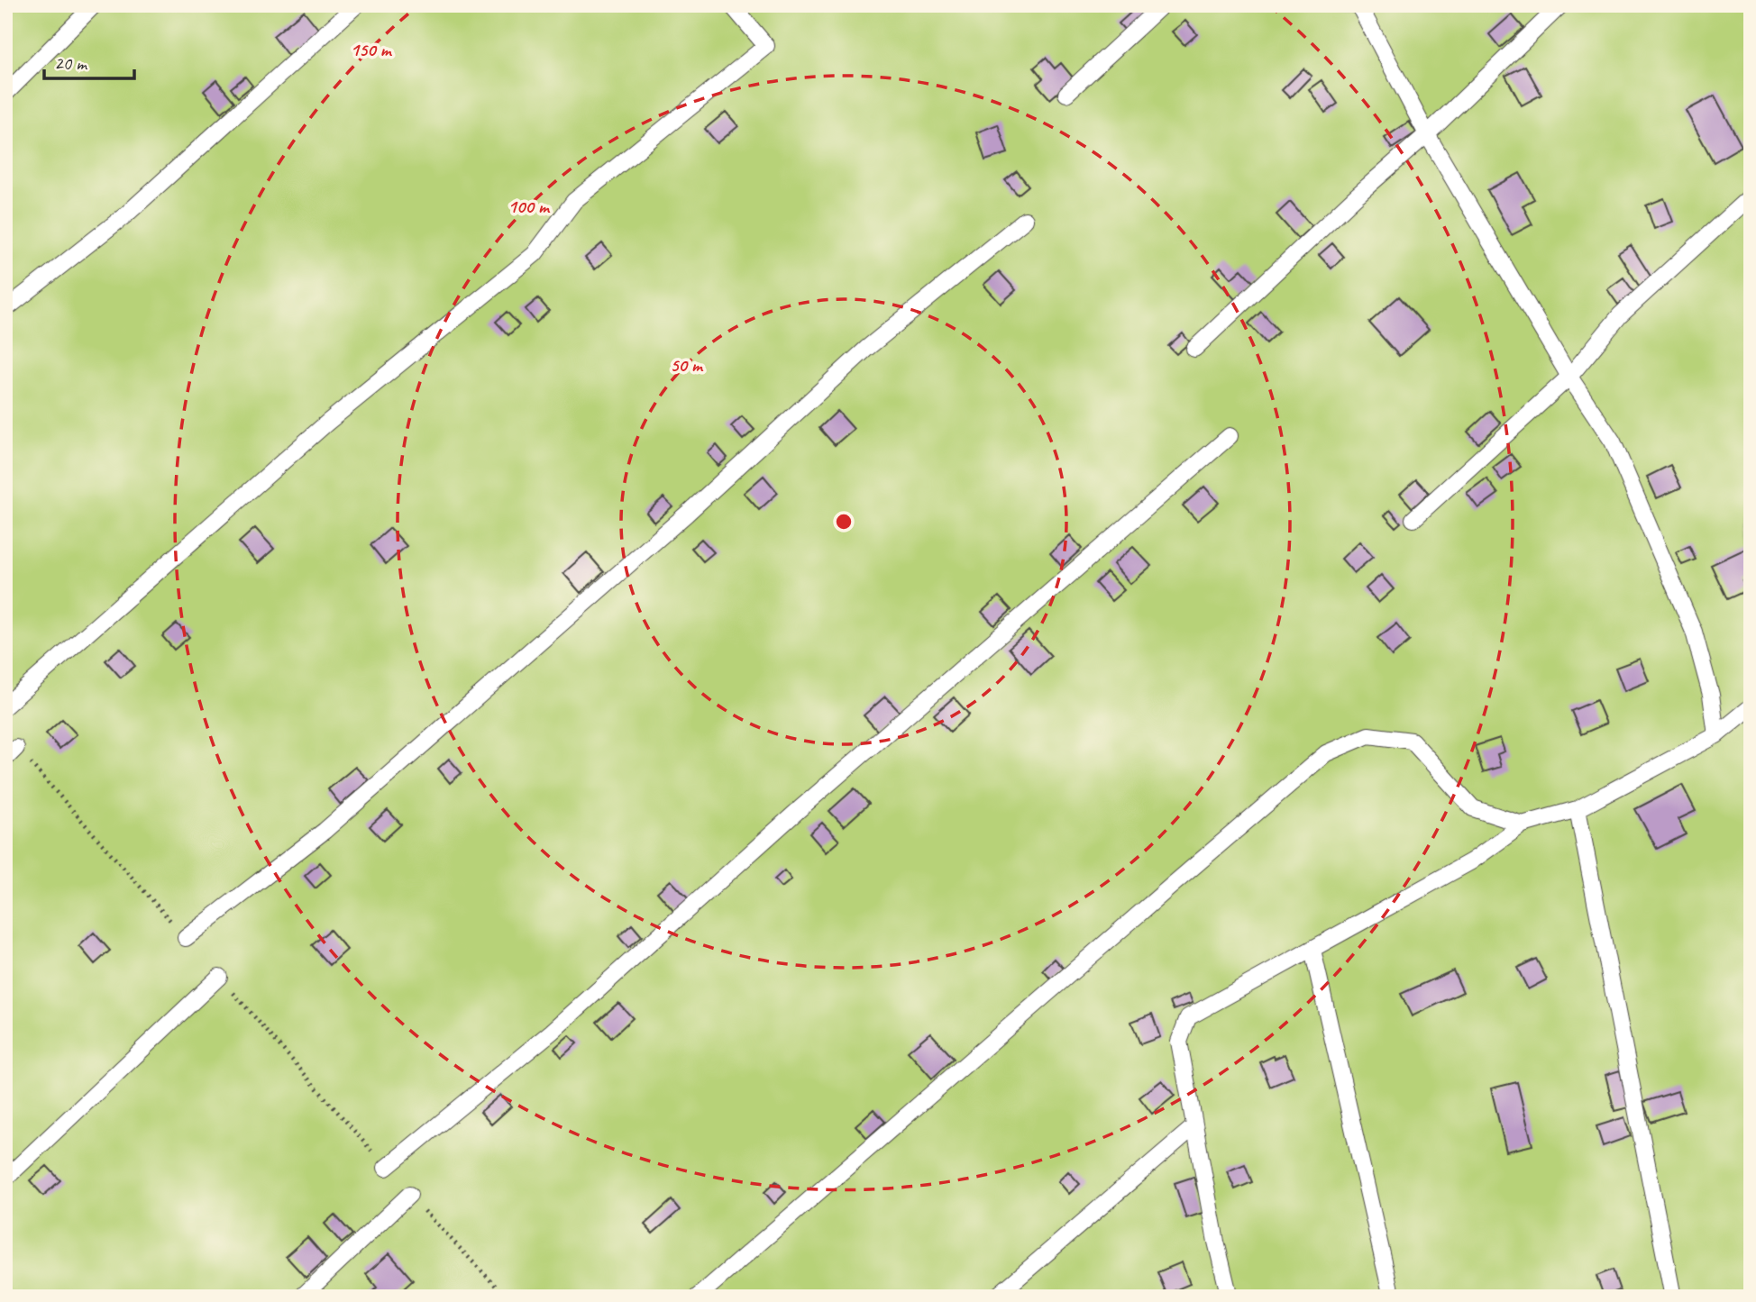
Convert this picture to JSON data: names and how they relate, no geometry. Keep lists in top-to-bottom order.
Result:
{
  "scale_bar": "20 m",
  "rings": ["150 m", "100 m", "50 m"]
}
